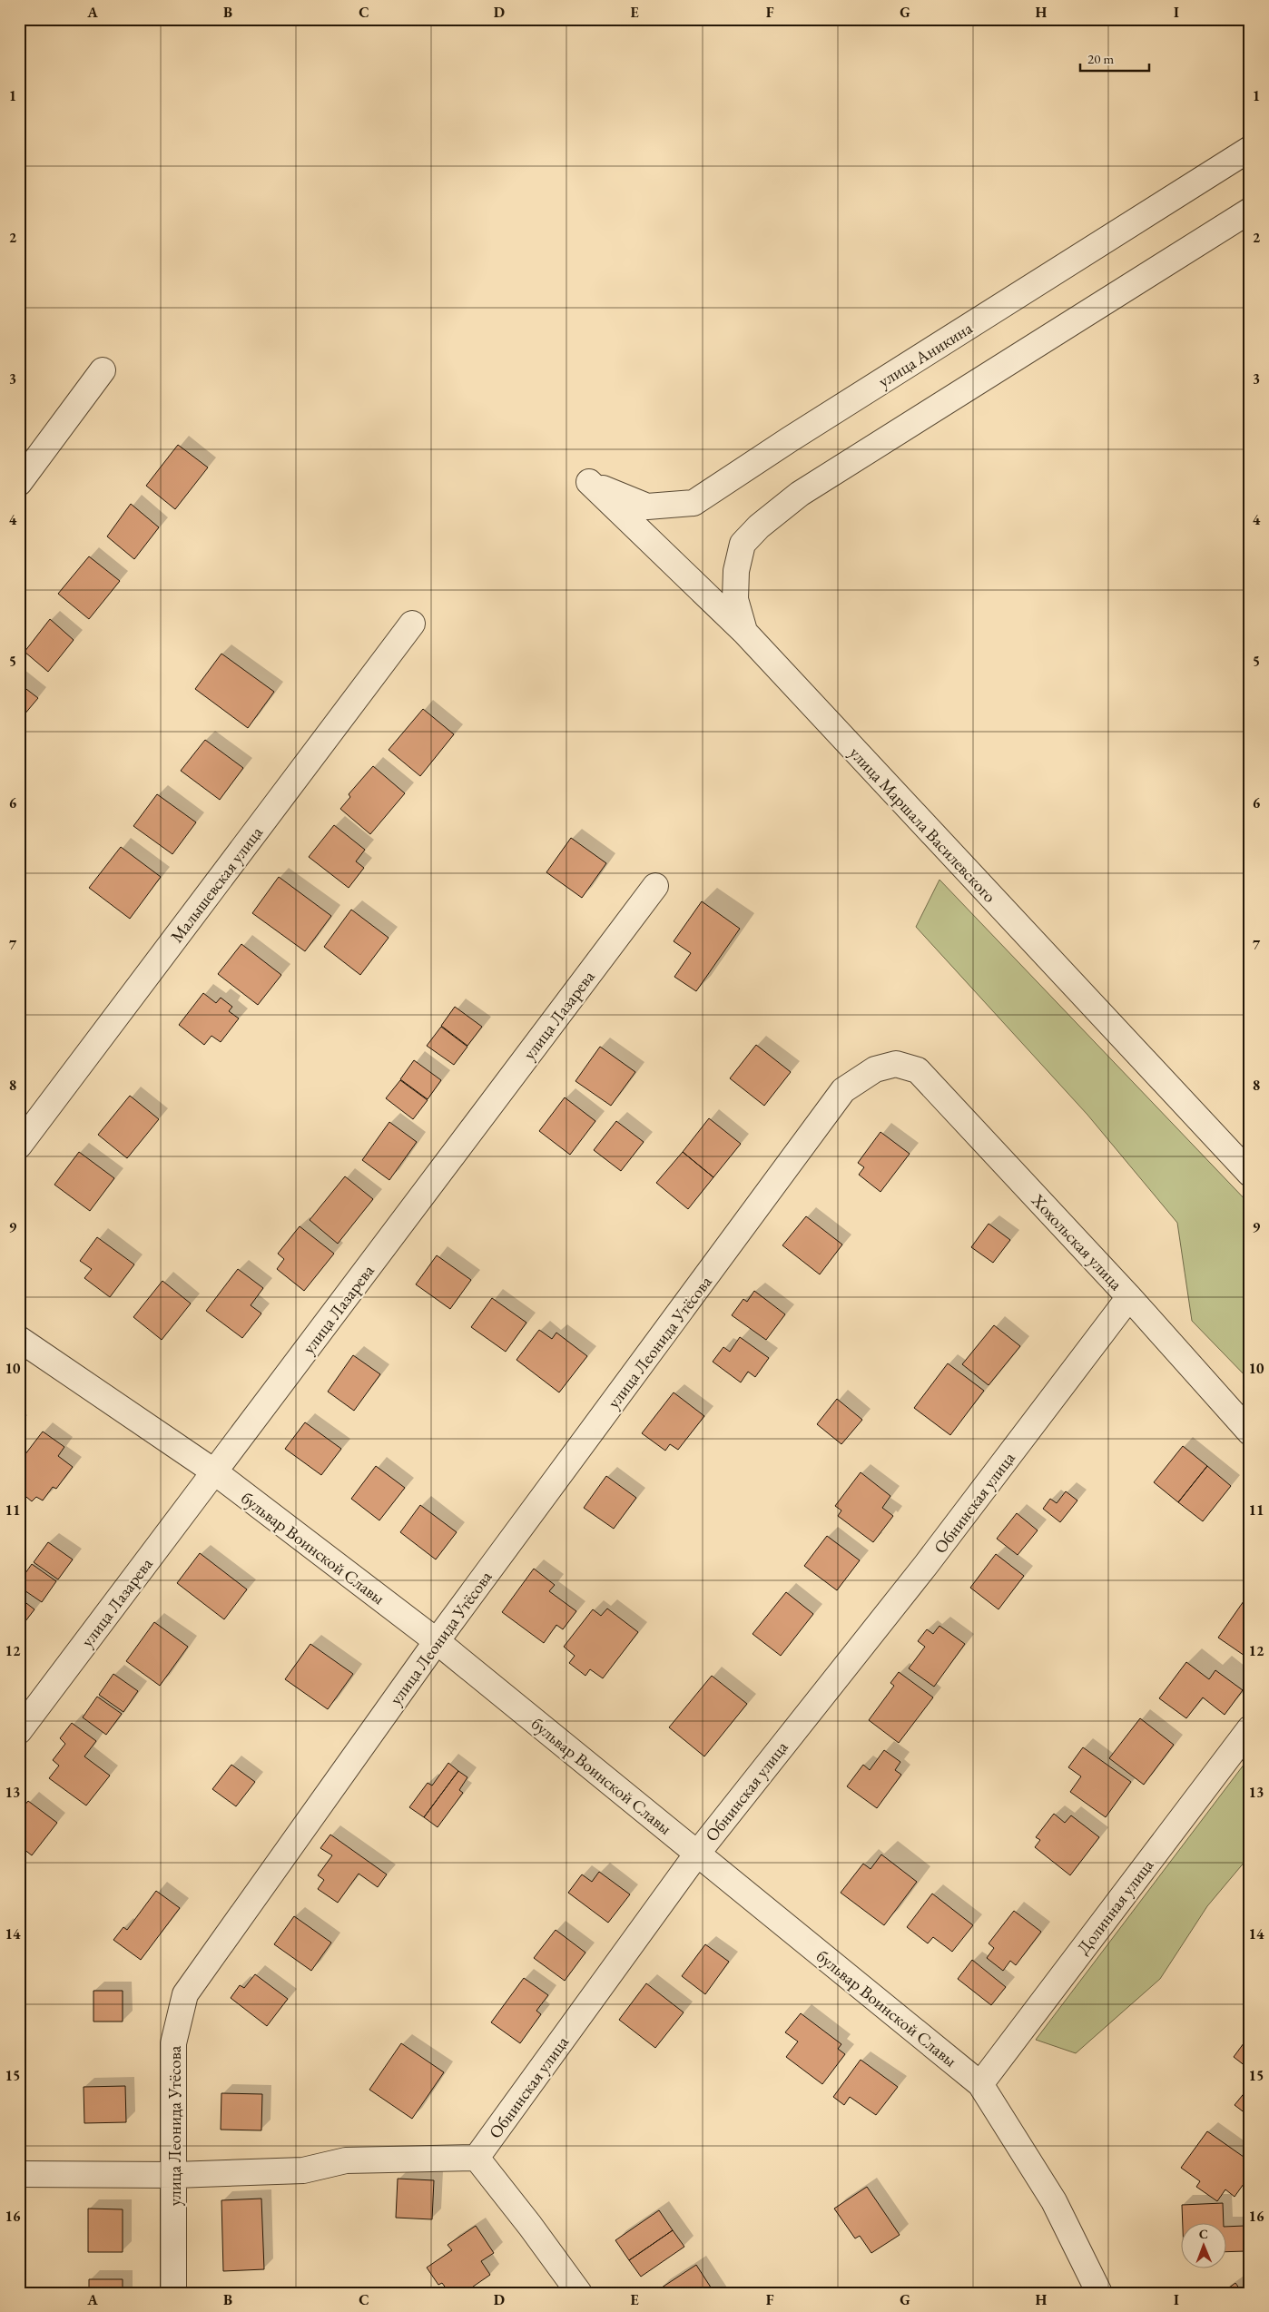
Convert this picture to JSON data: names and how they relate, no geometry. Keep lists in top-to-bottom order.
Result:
{
  "streets": {
    "street": [
      "улица Аникина",
      "улица Маршала Василевского",
      "Малышевская улица",
      "улица Лазарева",
      "Хохольская улица",
      "улица Леонида Утёсова",
      "Обнинская улица",
      "бульвар Воинской Славы",
      "Долинная улица"
    ]
  },
  "crossings": [
    ["улица Аникина", "улица Маршала Василевского"],
    ["улица Лазарева", "бульвар Воинской Славы"],
    ["Хохольская улица", "улица Леонида Утёсова"],
    ["Хохольская улица", "Обнинская улица"],
    ["улица Леонида Утёсова", "бульвар Воинской Славы"],
    ["Обнинская улица", "бульвар Воинской Славы"],
    ["бульвар Воинской Славы", "Долинная улица"]
  ],
  "scale_bar": "20 m",
  "north": "top",
  "grid": {
    "columns": [
      "A",
      "B",
      "C",
      "D",
      "E",
      "F",
      "G",
      "H",
      "I"
    ],
    "rows": [
      "1",
      "2",
      "3",
      "4",
      "5",
      "6",
      "7",
      "8",
      "9",
      "10",
      "11",
      "12",
      "13",
      "14",
      "15",
      "16"
    ]
  }
}
